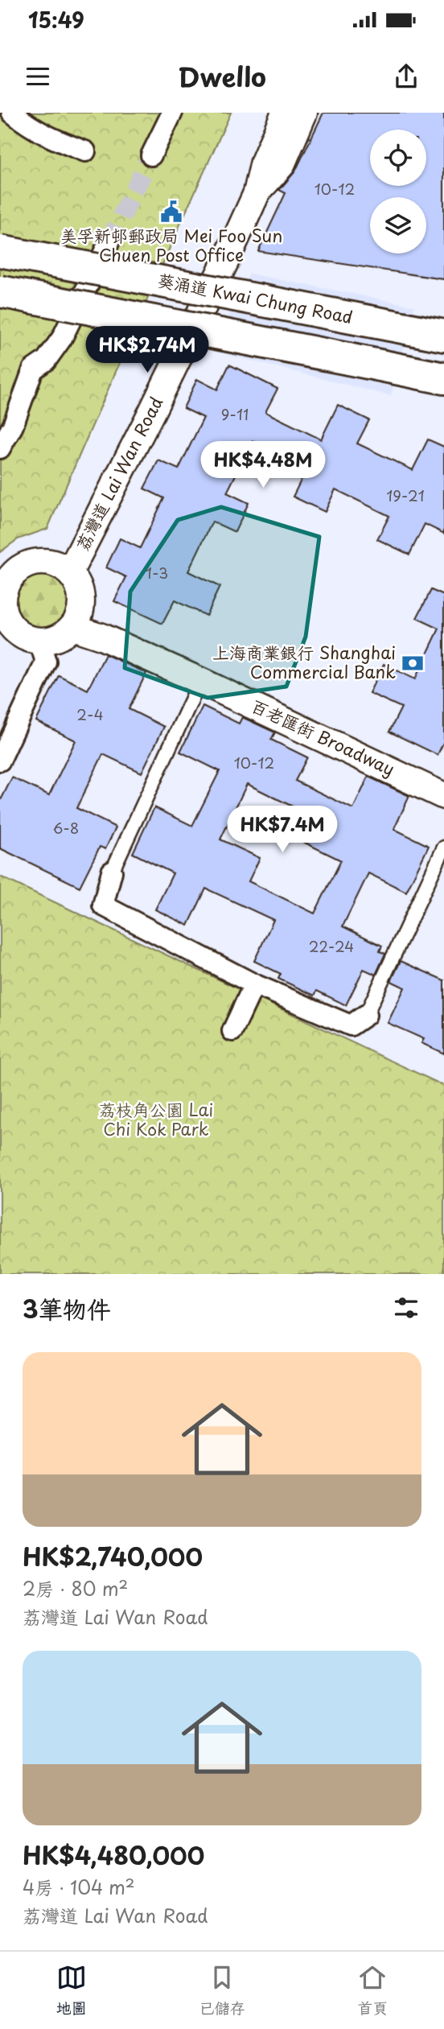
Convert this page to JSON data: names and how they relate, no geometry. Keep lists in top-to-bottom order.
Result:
{
  "streets": {
    "highway": ["葵涌道 Kwai Chung Road"],
    "street": ["荔灣道 Lai Wan Road", "百老匯街 Broadway"]
  },
  "crossings": [
    ["荔灣道 Lai Wan Road", "百老匯街 Broadway"]
  ],
  "parks": ["荔枝角公園 Lai Chi Kok Park"],
  "places": {
    "public building": ["美孚新邨郵政局 Mei Foo Sun Chuen Post Office"],
    "bank": ["上海商業銀行 Shanghai Commercial Bank"]
  },
  "house_numbers": [
    "10-12",
    "9-11",
    "19-21",
    "1-3",
    "2-4",
    "10-12",
    "6-8",
    "22-24"
  ],
  "page": {
    "status": "15:49",
    "header": "Dwello",
    "price": ["HK$2.74M", "HK$4.48M", "HK$7.4M"],
    "heading": "3筆物件",
    "list": [
      {
        "name": "HK$2,740,000",
        "note": "2房 · 80 m² · 荔灣道 Lai Wan Road"
      },
      {
        "name": "HK$4,480,000",
        "note": "4房 · 104 m² · 荔灣道 Lai Wan Road"
      }
    ],
    "tabs": ["地圖", "已儲存", "首頁"]
  }
}
